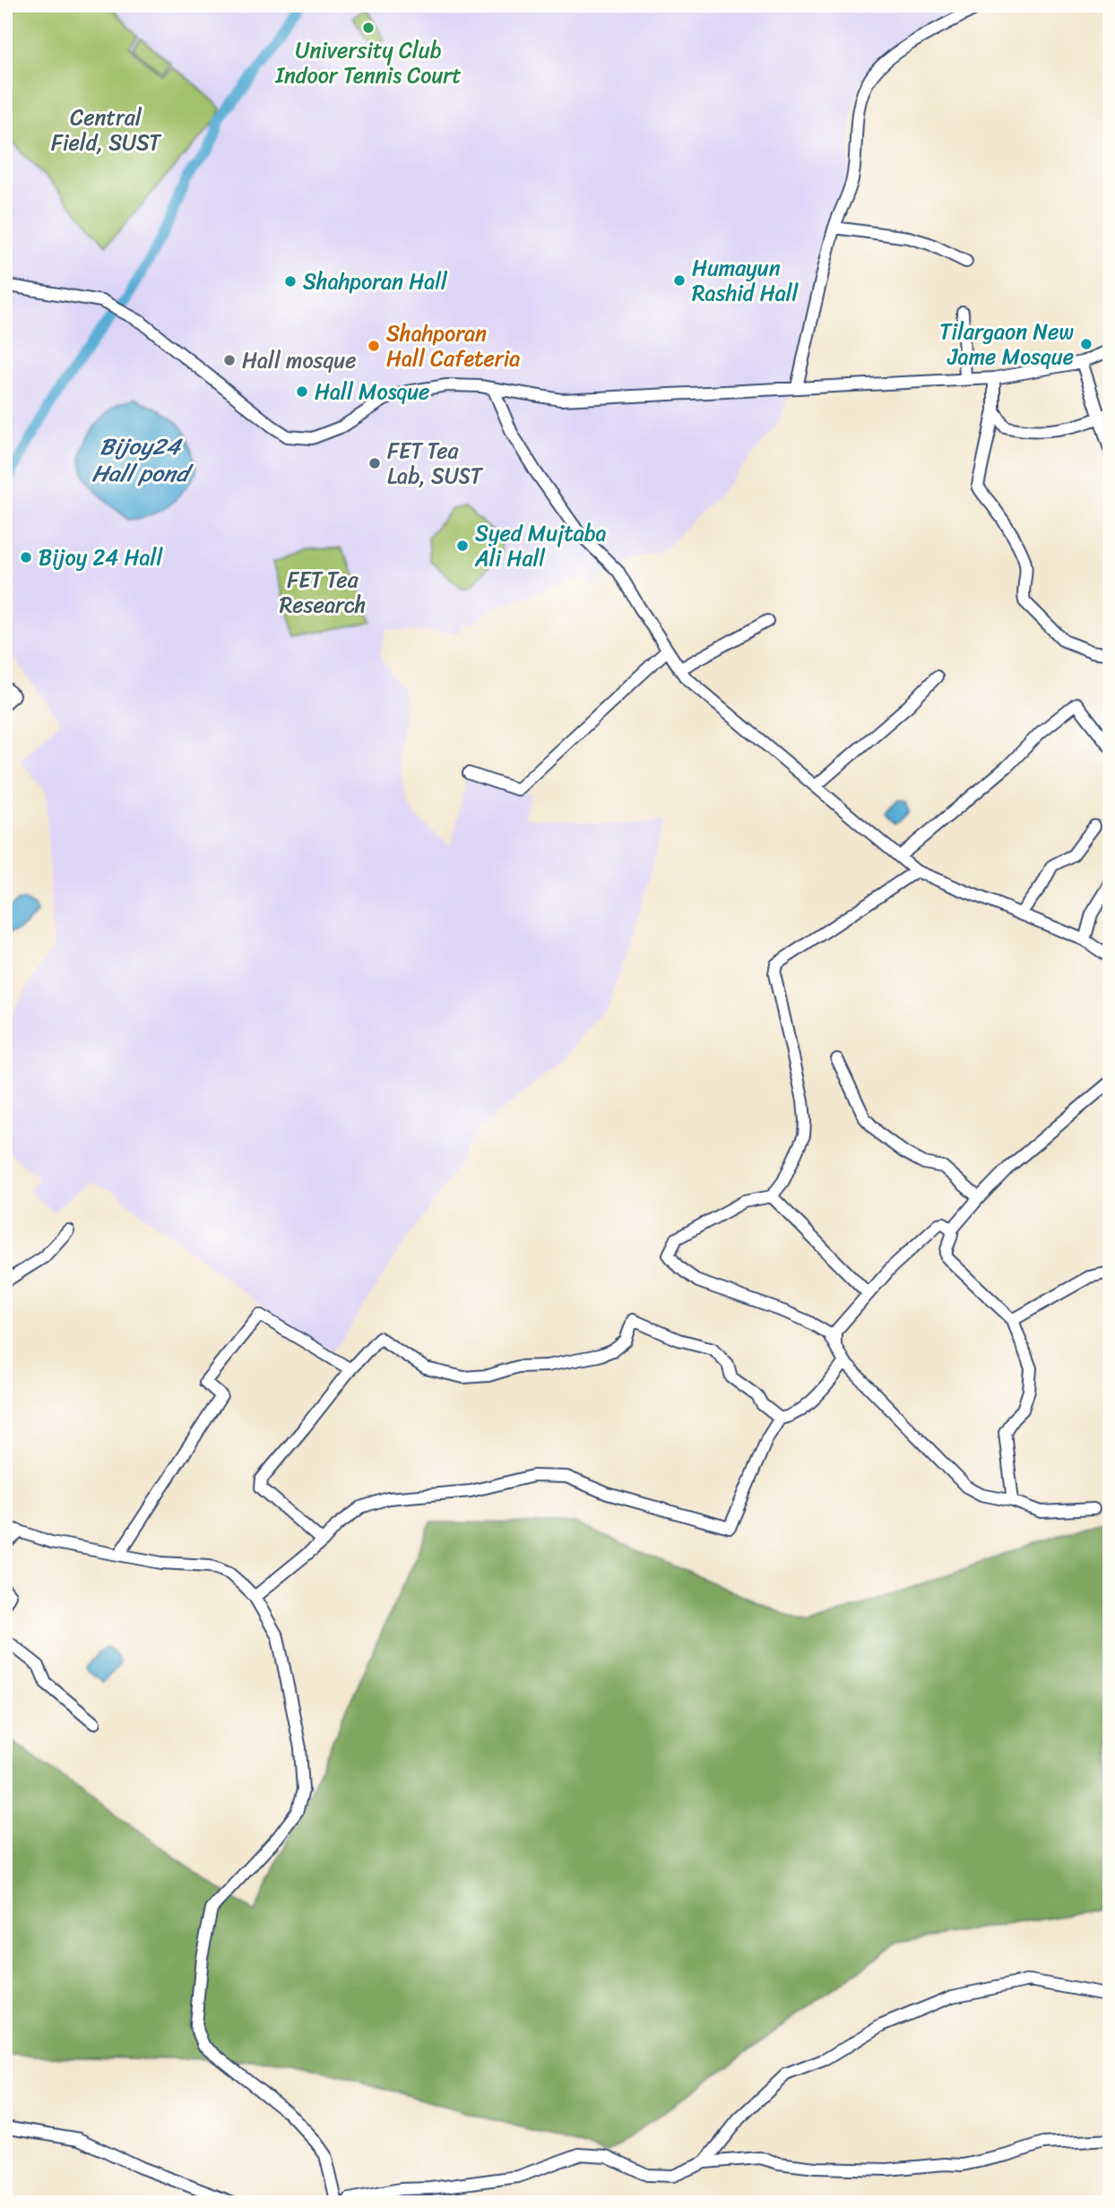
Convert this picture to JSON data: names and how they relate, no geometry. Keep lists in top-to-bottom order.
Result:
{
  "water": ["Bijoy24 Hall pond"],
  "parks": ["Central Field, SUST", "FET Tea Research"],
  "places": [
    "University Club Indoor Tennis Court",
    "Humayun Rashid Hall",
    "Shahporan Hall",
    "Tilargaon New Jame Mosque",
    "Shahporan Hall Cafeteria",
    "Hall mosque",
    "Hall Mosque",
    "FET Tea Lab, SUST",
    "Syed Mujtaba Ali Hall",
    "Bijoy 24 Hall"
  ]
}
